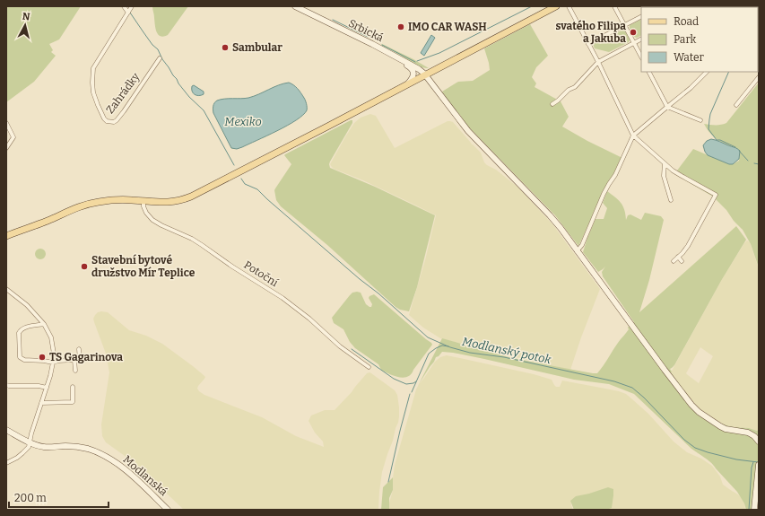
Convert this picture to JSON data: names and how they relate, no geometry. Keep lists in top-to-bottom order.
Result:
{
  "streets": {
    "street": [
      "Srbická",
      "Zahrádky",
      "Potoční",
      "Modlanská"
    ]
  },
  "water": ["Mexiko", "Modlanský potok"],
  "places": [
    "IMO CAR WASH",
    "svatého Filipa a Jakuba",
    "Sambular",
    "Stavební bytové družstvo Mír Teplice",
    "TS Gagarinova"
  ],
  "legend": ["Road", "Park", "Water"],
  "scale_bar": "200 m",
  "north": "top"
}
